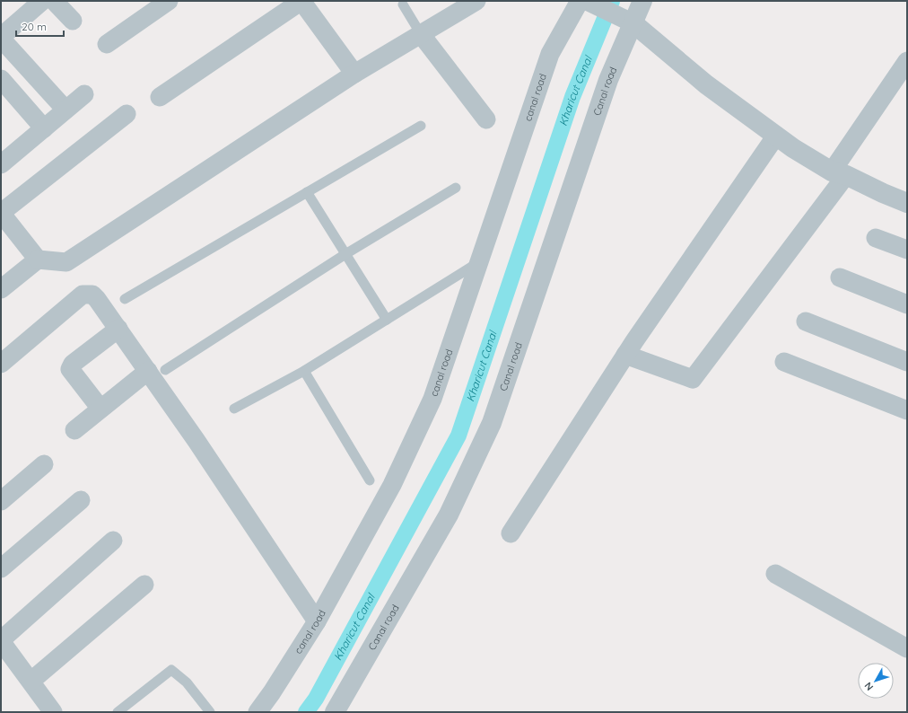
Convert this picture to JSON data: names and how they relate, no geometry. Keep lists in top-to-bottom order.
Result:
{
  "streets": {
    "street": ["Canal road", "canal road"]
  },
  "water": ["Kharicut Canal"],
  "scale_bar": "20 m",
  "north": "bottom left"
}
